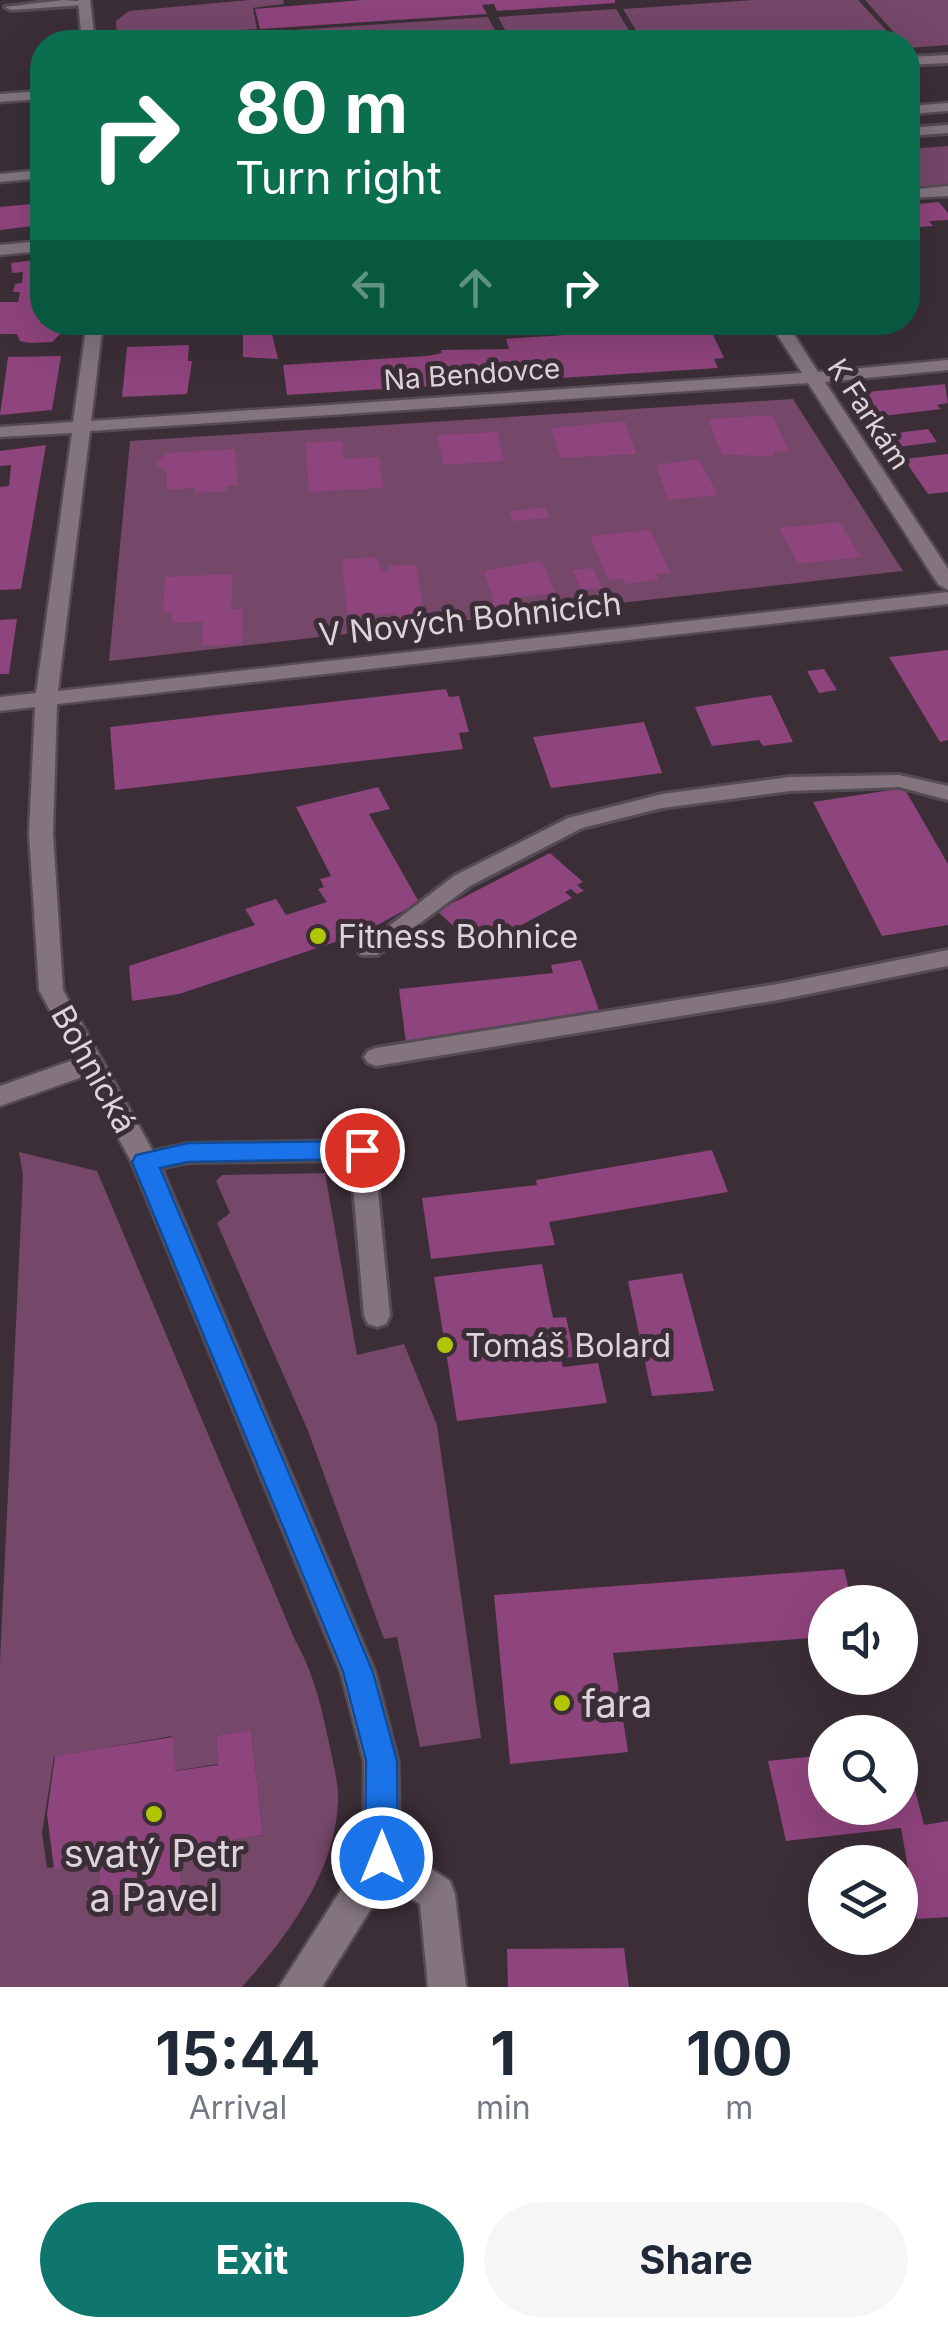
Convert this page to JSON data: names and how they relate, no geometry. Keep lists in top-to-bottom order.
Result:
{
  "streets": {
    "street": [
      "Na Bendovce",
      "K Farkám",
      "V Nových Bohnicích",
      "Bohnická"
    ]
  },
  "crossings": [
    ["Na Bendovce", "K Farkám"],
    ["Na Bendovce", "Bohnická"],
    ["V Nových Bohnicích", "Bohnická"]
  ],
  "places": [
    "Fitness Bohnice",
    "Tomáš Bolard",
    "fara",
    "svatý Petr a Pavel"
  ],
  "page": {
    "turn": ["80 m", "Turn right"],
    "eta": [
      "15:44",
      "Arrival",
      "1",
      "min",
      "100",
      "m"
    ],
    "buttons": ["Exit", "Share"]
  }
}
